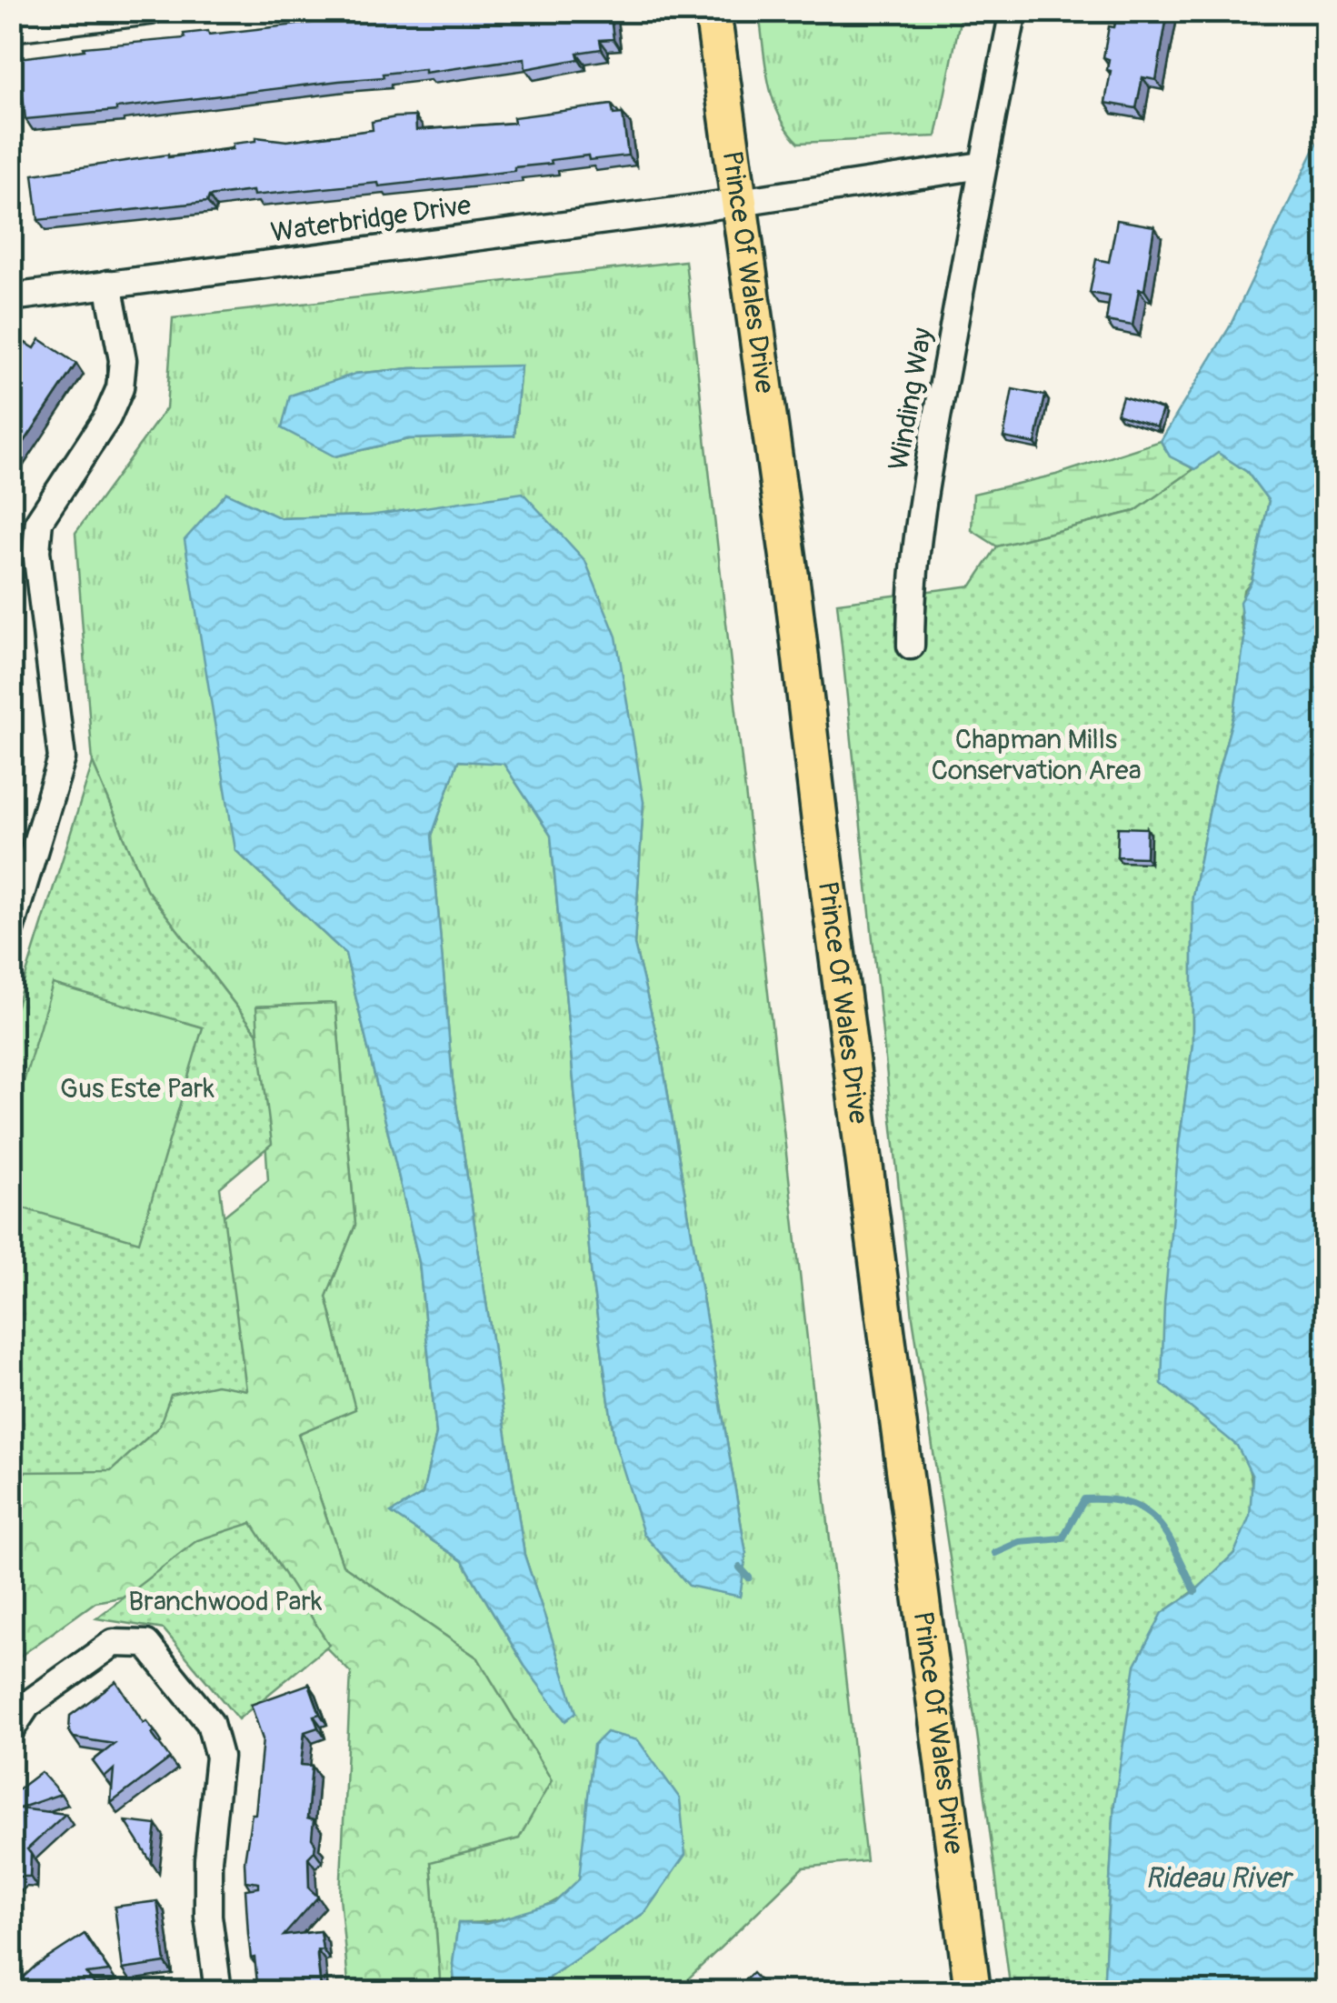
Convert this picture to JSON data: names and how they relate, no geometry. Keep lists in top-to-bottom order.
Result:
{
  "streets": {
    "main road": ["Prince Of Wales Drive"],
    "street": ["Waterbridge Drive", "Winding Way"]
  },
  "crossings": [
    ["Waterbridge Drive", "Prince Of Wales Drive"]
  ],
  "water": ["Rideau River"],
  "parks": ["Chapman Mills Conservation Area", "Gus Este Park", "Branchwood Park"]
}
